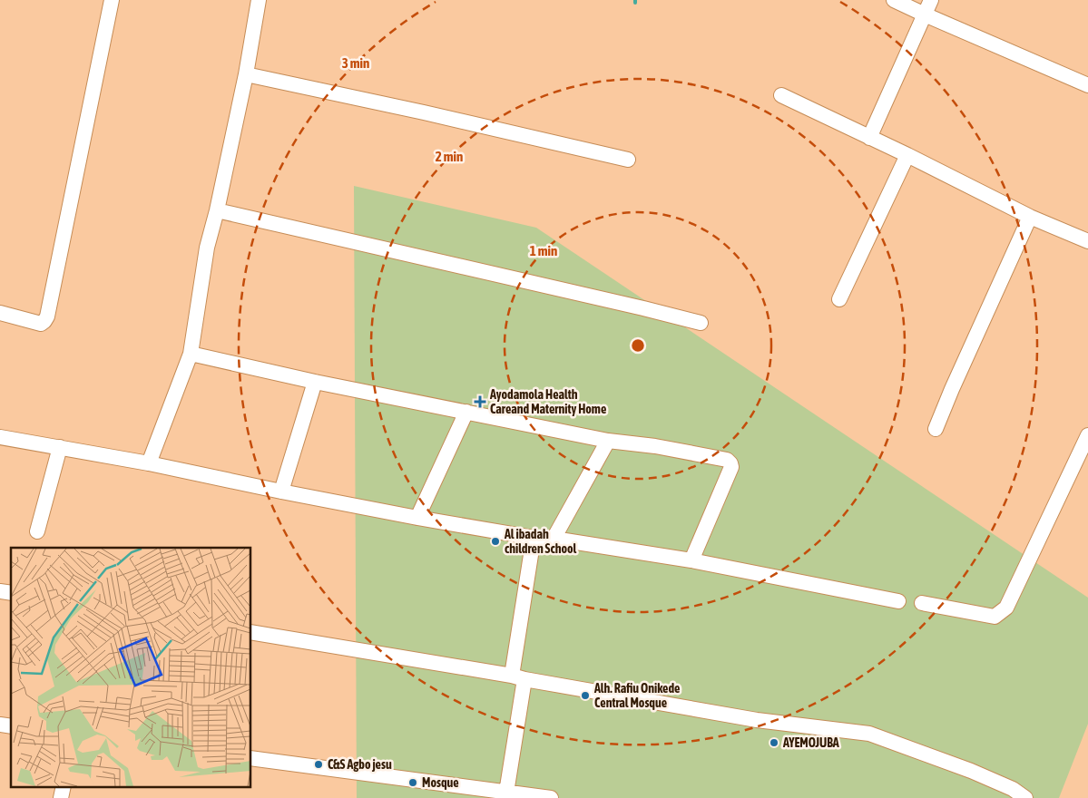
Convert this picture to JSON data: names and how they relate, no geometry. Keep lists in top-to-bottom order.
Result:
{
  "places": {
    "health": ["Ayodamola Health Careand Maternity Home"],
    "other": [
      "Al ibadah children School",
      "Alh. Rafiu Onikede Central Mosque",
      "AYEMOJUBA",
      "C&S Agbo jesu",
      "Mosque"
    ]
  },
  "rings": ["3 min", "2 min", "1 min"]
}
